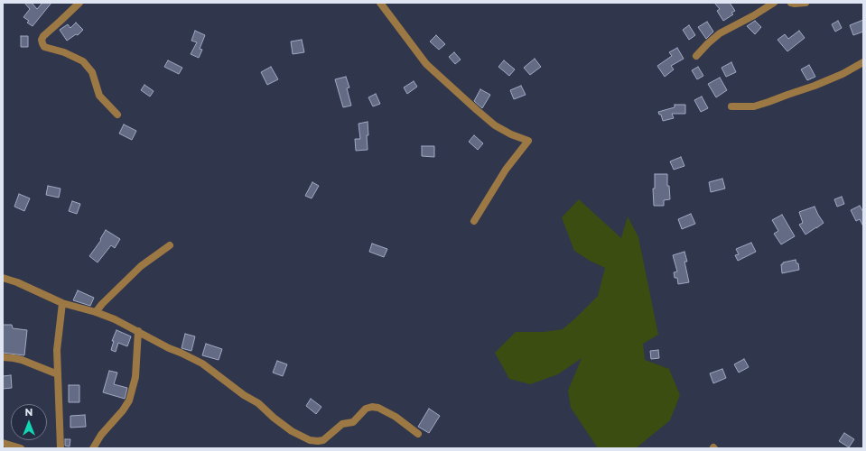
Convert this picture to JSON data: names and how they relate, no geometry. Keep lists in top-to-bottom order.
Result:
{
  "north": "top"
}
